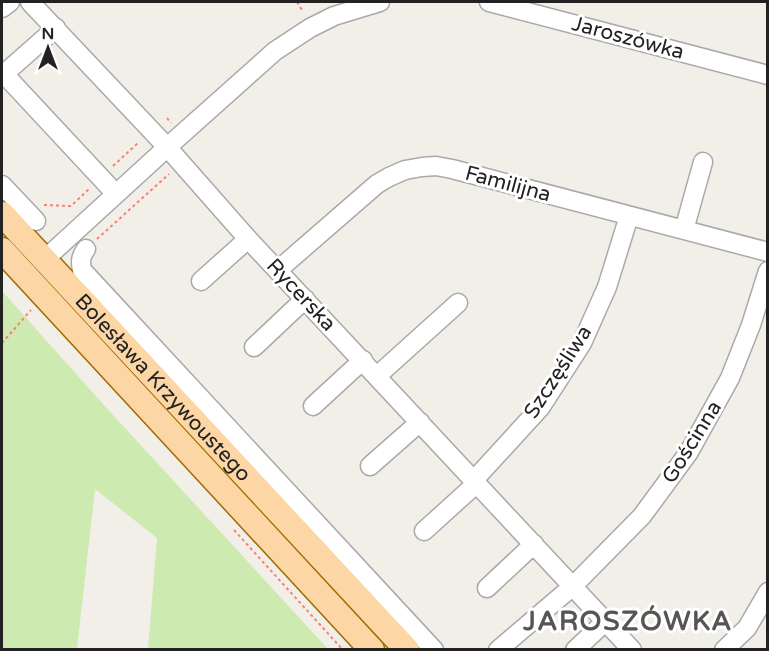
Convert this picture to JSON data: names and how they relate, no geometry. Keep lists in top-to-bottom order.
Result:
{
  "streets": {
    "main road": ["Bolesława Krzywoustego"],
    "street": [
      "Jaroszówka",
      "Familijna",
      "Rycerska",
      "Szczęśliwa",
      "Gościnna"
    ]
  },
  "crossings": [
    ["Familijna", "Rycerska"],
    ["Familijna", "Szczęśliwa"],
    ["Rycerska", "Szczęśliwa"],
    ["Rycerska", "Gościnna"]
  ],
  "districts": ["JAROSZÓWKA"],
  "north": "top"
}
